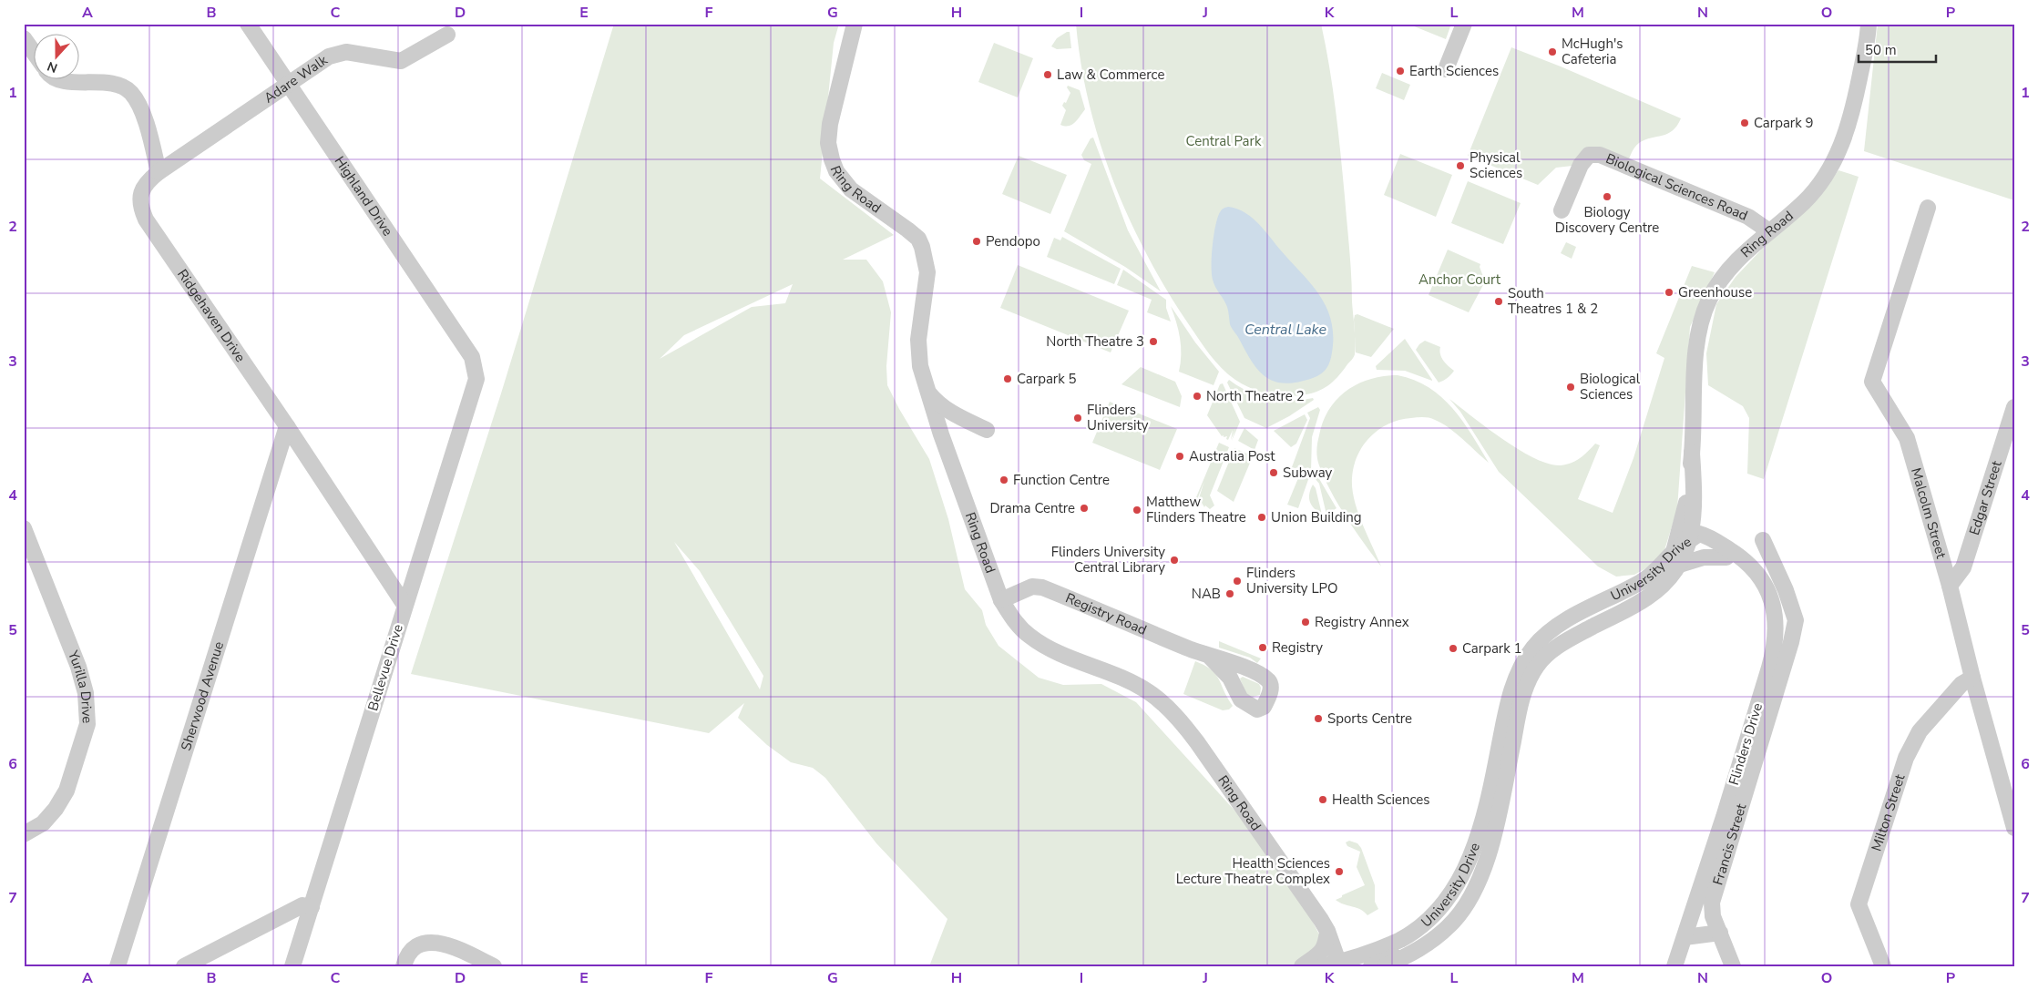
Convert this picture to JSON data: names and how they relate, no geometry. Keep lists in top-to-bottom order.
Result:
{
  "streets": {
    "street": [
      "Adare Walk",
      "Ring Road",
      "Biological Sciences Road",
      "Highland Drive",
      "Ridgehaven Drive",
      "Edgar Street",
      "Malcolm Street",
      "University Drive",
      "Registry Road",
      "Bellevue Drive",
      "Yurilla Drive",
      "Sherwood Avenue",
      "Flinders Drive",
      "Milton Street",
      "Francis Street"
    ]
  },
  "crossings": [
    ["Adare Walk", "Highland Drive"],
    ["Adare Walk", "Ridgehaven Drive"],
    ["Ring Road", "Biological Sciences Road"],
    ["Ring Road", "University Drive"],
    ["Ring Road", "Registry Road"],
    ["Ring Road", "Flinders Drive"],
    ["Highland Drive", "Bellevue Drive"],
    ["Ridgehaven Drive", "Bellevue Drive"],
    ["Ridgehaven Drive", "Sherwood Avenue"],
    ["Edgar Street", "Malcolm Street"],
    ["Malcolm Street", "Milton Street"],
    ["University Drive", "Flinders Drive"]
  ],
  "water": ["Central Lake"],
  "parks": ["Central Park", "Anchor Court"],
  "places": [
    "McHugh's Cafeteria",
    "Earth Sciences",
    "Law & Commerce",
    "Carpark 9",
    "Physical Sciences",
    "Biology Discovery Centre",
    "Pendopo",
    "Greenhouse",
    "South Theatres 1 & 2",
    "North Theatre 3",
    "Carpark 5",
    "Biological Sciences",
    "North Theatre 2",
    "Flinders University",
    "Australia Post",
    "Subway",
    "Function Centre",
    "Drama Centre",
    "Matthew Flinders Theatre",
    "Union Building",
    "Flinders University Central Library",
    "Flinders University LPO",
    "NAB",
    "Registry Annex",
    "Registry",
    "Carpark 1",
    "Sports Centre",
    "Health Sciences",
    "Health Sciences Lecture Theatre Complex"
  ],
  "scale_bar": "50 m",
  "north": "bottom",
  "grid": {
    "columns": [
      "A",
      "B",
      "C",
      "D",
      "E",
      "F",
      "G",
      "H",
      "I",
      "J",
      "K",
      "L",
      "M",
      "N",
      "O",
      "P"
    ],
    "rows": [
      "1",
      "2",
      "3",
      "4",
      "5",
      "6",
      "7"
    ]
  }
}
